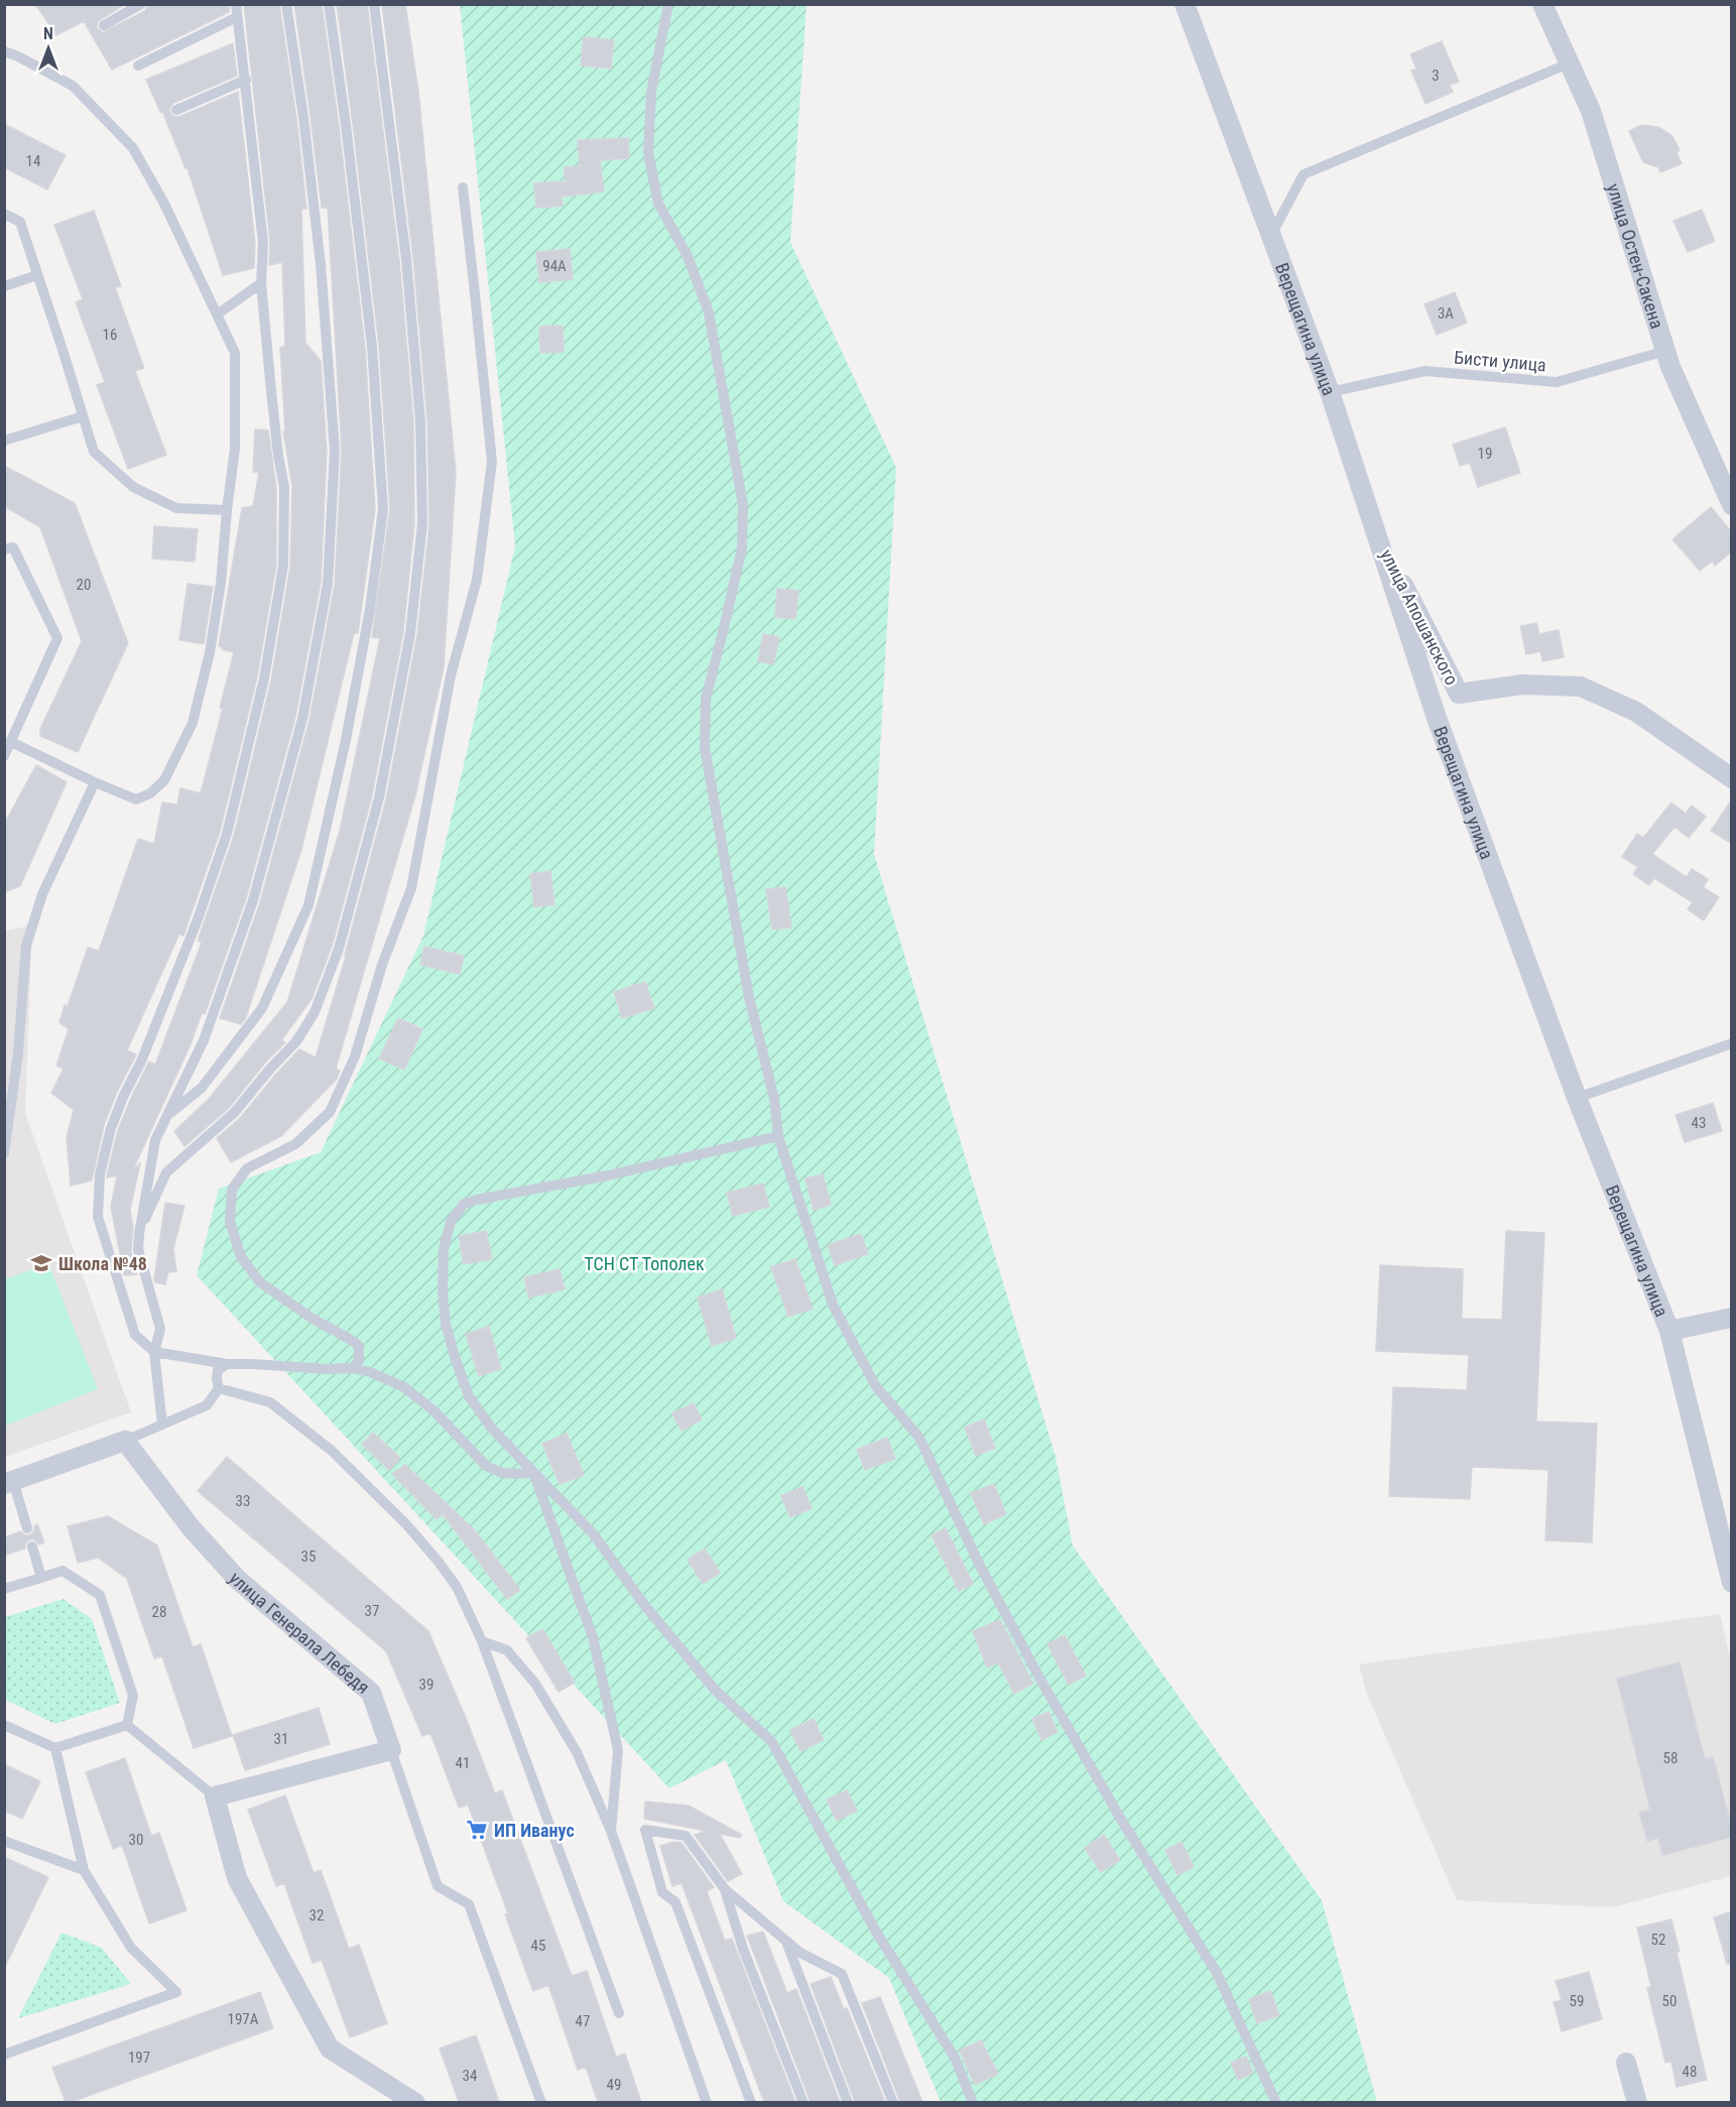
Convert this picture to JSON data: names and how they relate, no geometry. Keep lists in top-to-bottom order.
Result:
{
  "streets": {
    "street": [
      "улица Остен-Сакена",
      "Верещагина улица",
      "улица Апошанского",
      "улица Генерала Лебедя"
    ],
    "lane": ["Бисти улица"]
  },
  "crossings": [
    ["улица Остен-Сакена", "Бисти улица"],
    ["Верещагина улица", "Бисти улица"],
    ["Верещагина улица", "улица Апошанского"]
  ],
  "parks": ["ТСН СТ Тополек"],
  "places": {
    "school or university": ["Школа №48"],
    "supermarket": ["ИП Иванус"]
  },
  "house_numbers": [
    "3",
    "14",
    "94А",
    "3А",
    "16",
    "19",
    "20",
    "43",
    "33",
    "35",
    "37",
    "28",
    "39",
    "31",
    "58",
    "41",
    "30",
    "32",
    "52",
    "45",
    "59",
    "50",
    "197А",
    "47",
    "197",
    "48",
    "34",
    "49"
  ],
  "north": "top"
}
